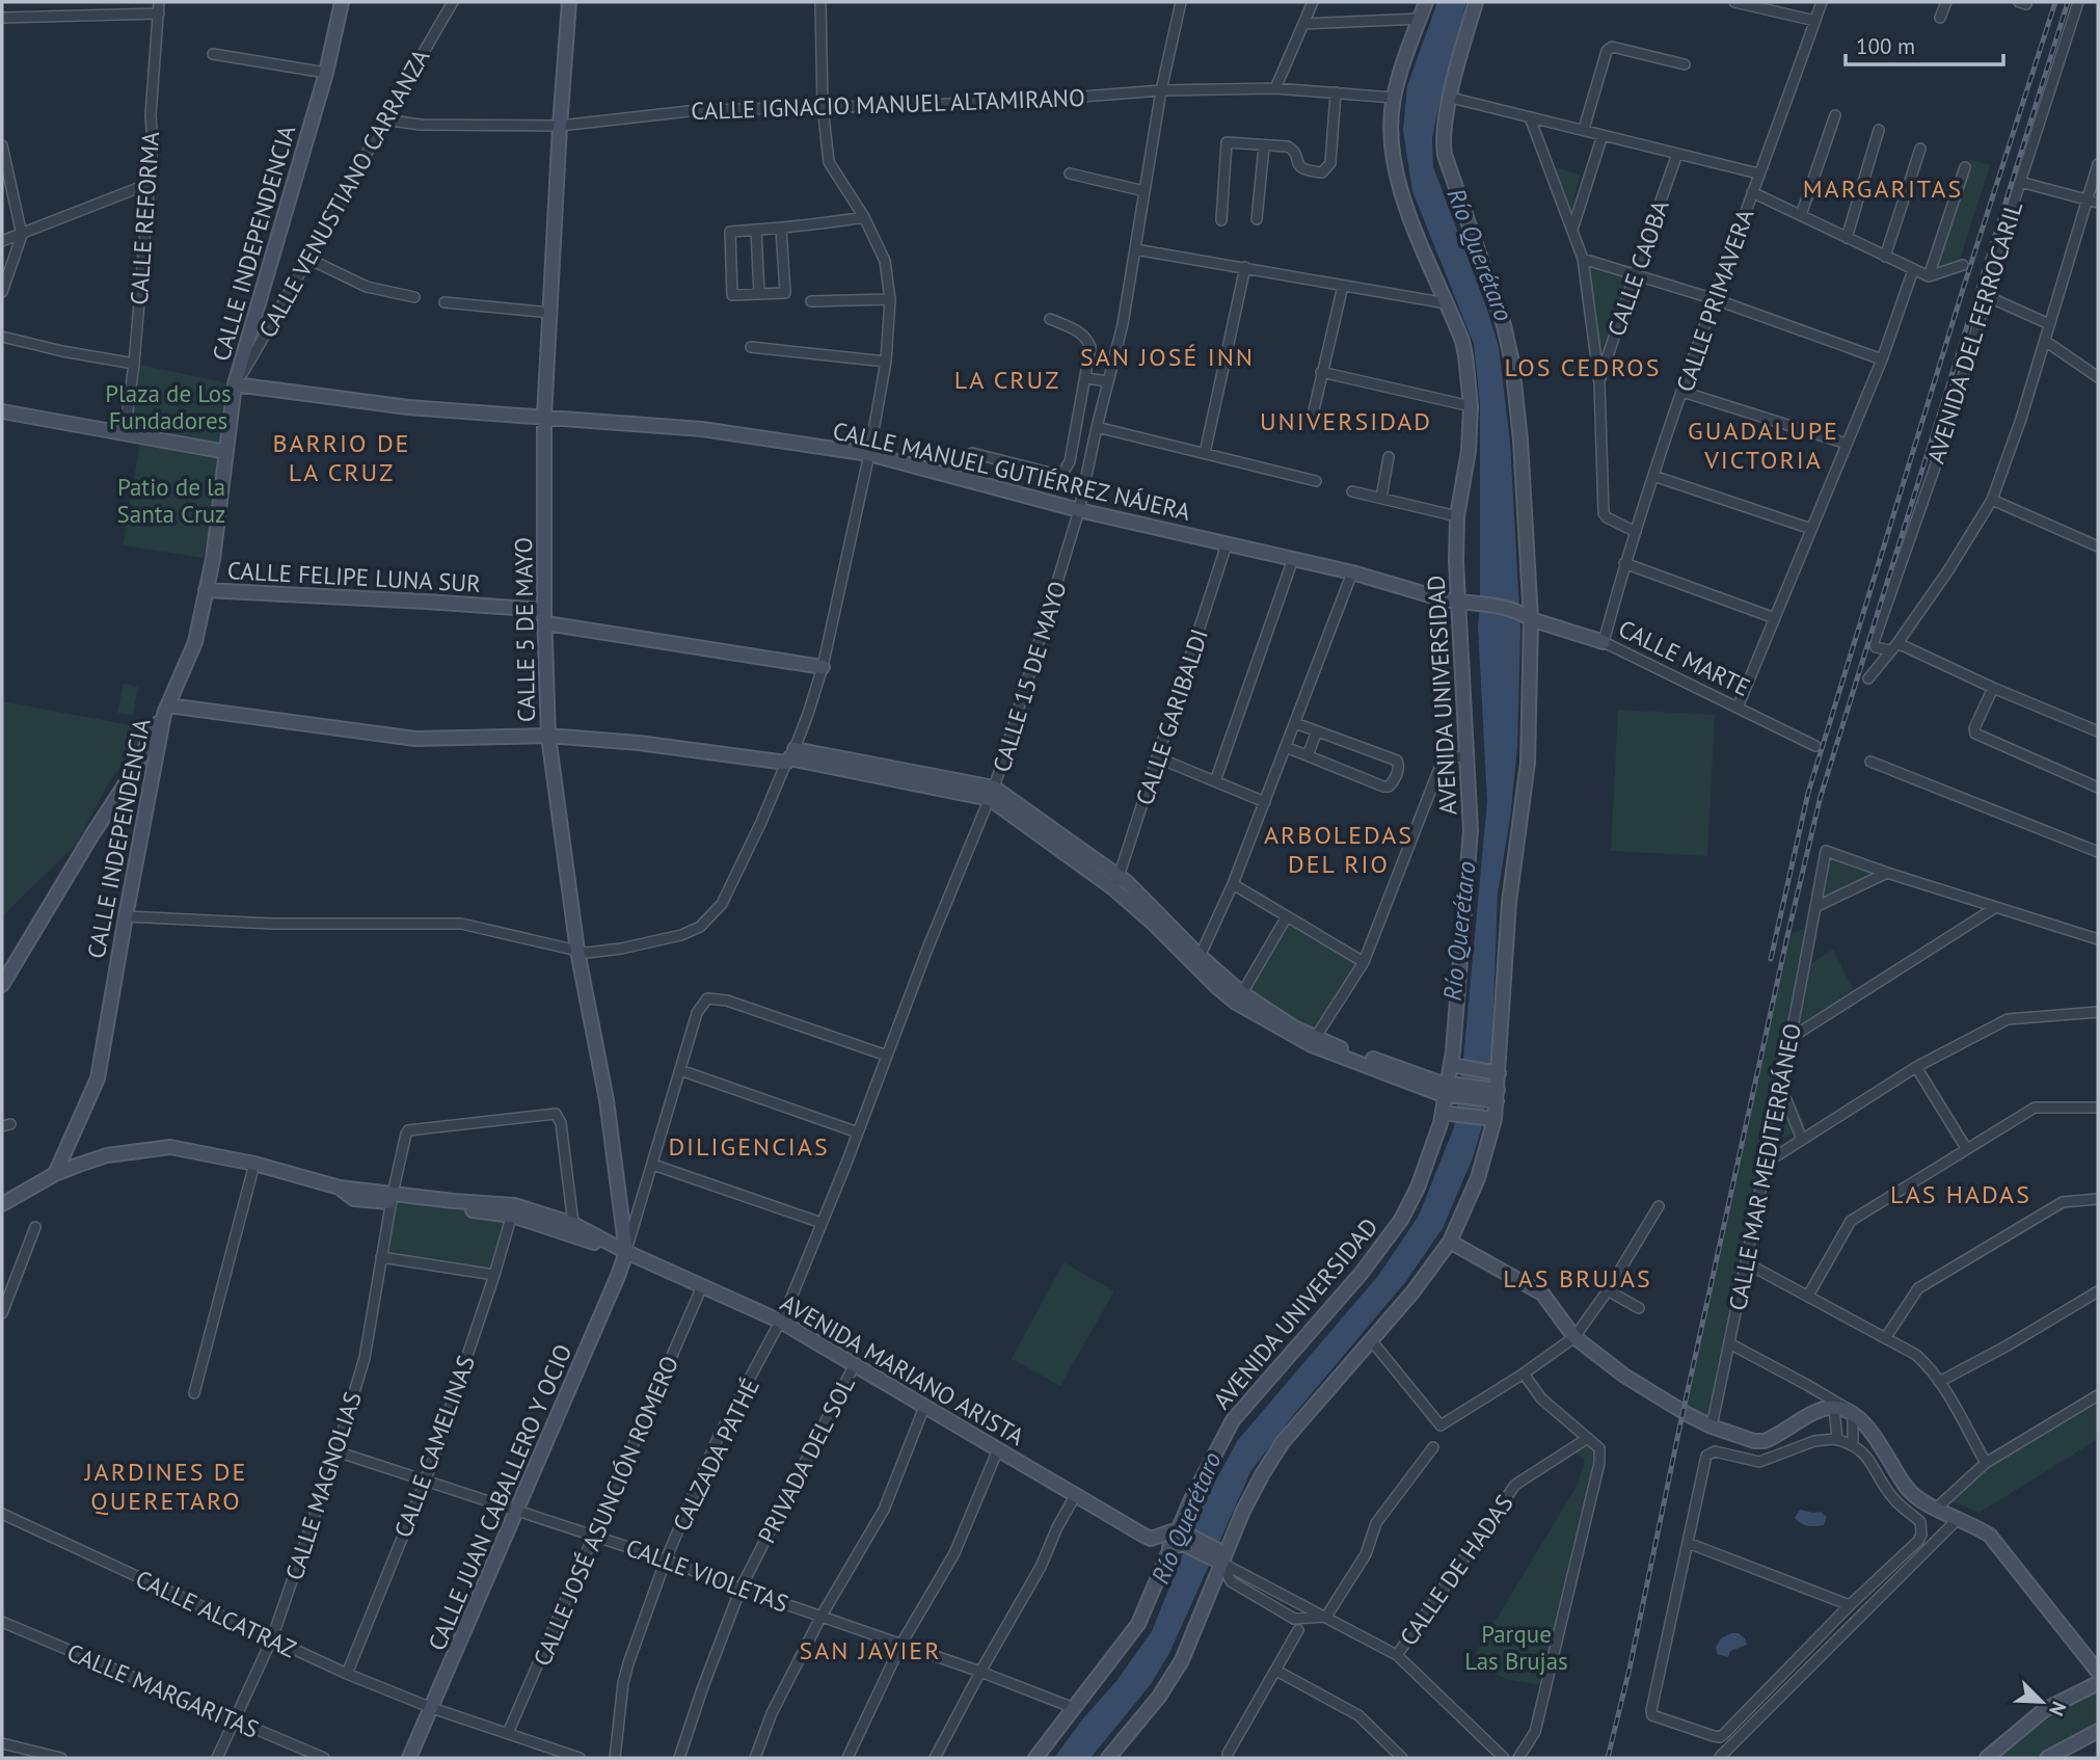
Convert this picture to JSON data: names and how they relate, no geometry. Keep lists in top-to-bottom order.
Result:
{
  "streets": {
    "street": [
      "CALLE IGNACIO MANUEL ALTAMIRANO",
      "CALLE VENUSTIANO CARRANZA",
      "CALLE REFORMA",
      "CALLE INDEPENDENCIA",
      "CALLE CAOBA",
      "CALLE PRIMAVERA",
      "AVENIDA DEL FERROCARIL",
      "CALLE MANUEL GUTIÉRREZ NÁJERA",
      "CALLE FELIPE LUNA SUR",
      "CALLE 5 DE MAYO",
      "CALLE MARTE",
      "CALLE 15 DE MAYO",
      "AVENIDA UNIVERSIDAD",
      "CALLE GARIBALDI",
      "CALLE MAR MEDITERRÁNEO",
      "AVENIDA MARIANO ARISTA",
      "CALLE CAMELINAS",
      "CALZADA PATHÉ",
      "PRIVADA DEL SOL",
      "CALLE MAGNOLIAS",
      "CALLE JUAN CABALLERO Y OCIO",
      "CALLE JOSÉ ASUNCIÓN ROMERO",
      "CALLE DE HADAS",
      "CALLE VIOLETAS",
      "CALLE ALCATRAZ",
      "CALLE MARGARITAS"
    ]
  },
  "crossings": [
    ["CALLE IGNACIO MANUEL ALTAMIRANO", "CALLE VENUSTIANO CARRANZA"],
    ["CALLE IGNACIO MANUEL ALTAMIRANO", "CALLE 5 DE MAYO"],
    ["CALLE IGNACIO MANUEL ALTAMIRANO", "CALLE 15 DE MAYO"],
    ["CALLE IGNACIO MANUEL ALTAMIRANO", "AVENIDA UNIVERSIDAD"],
    ["CALLE VENUSTIANO CARRANZA", "CALLE INDEPENDENCIA"],
    ["CALLE VENUSTIANO CARRANZA", "CALLE MANUEL GUTIÉRREZ NÁJERA"],
    ["CALLE INDEPENDENCIA", "CALLE MANUEL GUTIÉRREZ NÁJERA"],
    ["CALLE INDEPENDENCIA", "CALLE FELIPE LUNA SUR"],
    ["CALLE PRIMAVERA", "CALLE MARTE"],
    ["CALLE MANUEL GUTIÉRREZ NÁJERA", "CALLE 5 DE MAYO"],
    ["CALLE MANUEL GUTIÉRREZ NÁJERA", "CALLE MARTE"],
    ["CALLE MANUEL GUTIÉRREZ NÁJERA", "CALLE 15 DE MAYO"],
    ["CALLE MANUEL GUTIÉRREZ NÁJERA", "AVENIDA UNIVERSIDAD"],
    ["CALLE MANUEL GUTIÉRREZ NÁJERA", "CALLE GARIBALDI"],
    ["CALLE FELIPE LUNA SUR", "CALLE 5 DE MAYO"],
    ["CALLE 5 DE MAYO", "AVENIDA MARIANO ARISTA"],
    ["CALLE 5 DE MAYO", "CALLE JUAN CABALLERO Y OCIO"],
    ["CALLE 15 DE MAYO", "AVENIDA MARIANO ARISTA"],
    ["CALLE 15 DE MAYO", "CALZADA PATHÉ"],
    ["AVENIDA UNIVERSIDAD", "AVENIDA MARIANO ARISTA"],
    ["AVENIDA UNIVERSIDAD", "CALLE VIOLETAS"],
    ["AVENIDA MARIANO ARISTA", "CALZADA PATHÉ"],
    ["AVENIDA MARIANO ARISTA", "PRIVADA DEL SOL"],
    ["AVENIDA MARIANO ARISTA", "CALLE JUAN CABALLERO Y OCIO"],
    ["AVENIDA MARIANO ARISTA", "CALLE JOSÉ ASUNCIÓN ROMERO"],
    ["CALLE CAMELINAS", "CALLE VIOLETAS"],
    ["CALLE CAMELINAS", "CALLE ALCATRAZ"],
    ["CALZADA PATHÉ", "CALLE VIOLETAS"],
    ["PRIVADA DEL SOL", "CALLE VIOLETAS"],
    ["CALLE MAGNOLIAS", "CALLE VIOLETAS"],
    ["CALLE MAGNOLIAS", "CALLE ALCATRAZ"],
    ["CALLE MAGNOLIAS", "CALLE MARGARITAS"],
    ["CALLE JUAN CABALLERO Y OCIO", "CALLE VIOLETAS"],
    ["CALLE JUAN CABALLERO Y OCIO", "CALLE ALCATRAZ"],
    ["CALLE JOSÉ ASUNCIÓN ROMERO", "CALLE VIOLETAS"],
    ["CALLE JOSÉ ASUNCIÓN ROMERO", "CALLE ALCATRAZ"]
  ],
  "districts": [
    "MARGARITAS",
    "SAN JOSÉ INN",
    "LOS CEDROS",
    "LA CRUZ",
    "UNIVERSIDAD",
    "GUADALUPE VICTORIA",
    "BARRIO DE LA CRUZ",
    "ARBOLEDAS DEL RIO",
    "DILIGENCIAS",
    "LAS HADAS",
    "LAS BRUJAS",
    "JARDINES DE QUERETARO",
    "SAN JAVIER"
  ],
  "water": ["Río Querétaro"],
  "parks": ["Plaza de Los Fundadores", "Patio de la Santa Cruz", "Parque Las Brujas"],
  "scale_bar": "100 m",
  "north": "bottom right"
}
